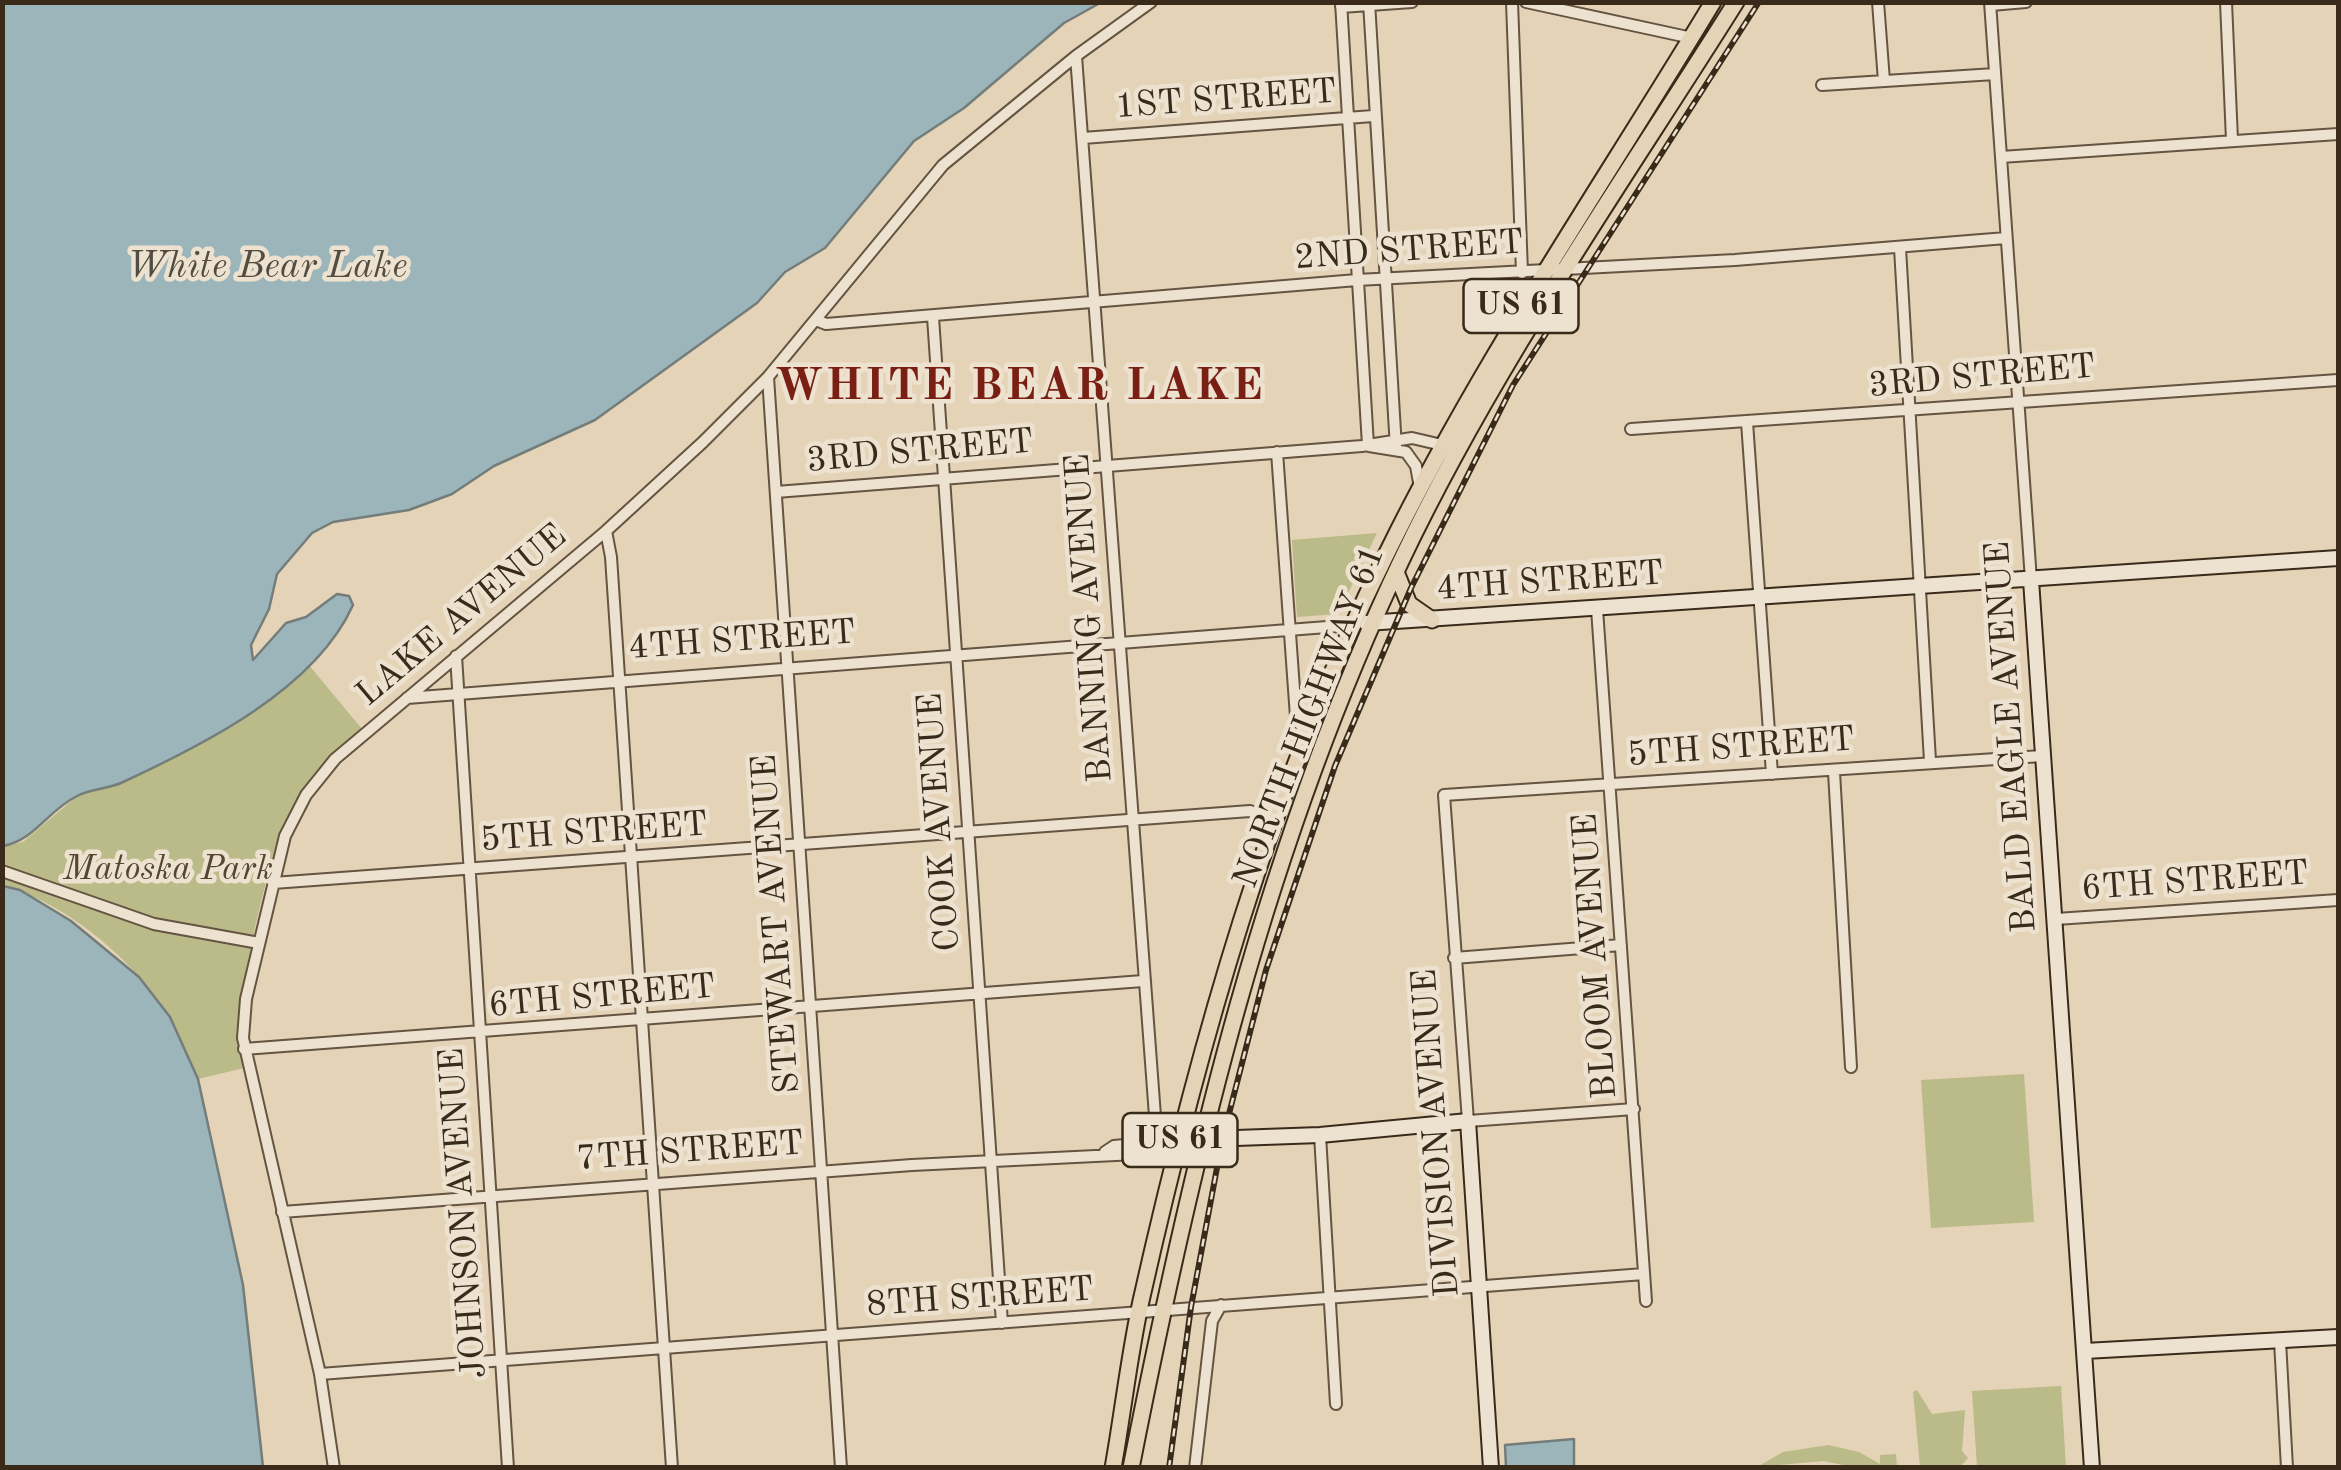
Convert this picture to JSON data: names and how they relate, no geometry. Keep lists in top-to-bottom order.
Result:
{
  "streets": {
    "main road": ["US 61", "NORTH HIGHWAY 61"],
    "street": [
      "1ST STREET",
      "2ND STREET",
      "3RD STREET",
      "4TH STREET",
      "LAKE AVENUE",
      "BANNING AVENUE",
      "BALD EAGLE AVENUE",
      "5TH STREET",
      "COOK AVENUE",
      "6TH STREET",
      "STEWART AVENUE",
      "BLOOM AVENUE",
      "DIVISION AVENUE",
      "7TH STREET",
      "JOHNSON AVENUE",
      "8TH STREET"
    ]
  },
  "crossings": [
    ["1ST STREET", "BANNING AVENUE"],
    ["2ND STREET", "LAKE AVENUE"],
    ["2ND STREET", "BANNING AVENUE"],
    ["2ND STREET", "NORTH HIGHWAY 61"],
    ["2ND STREET", "BALD EAGLE AVENUE"],
    ["2ND STREET", "COOK AVENUE"],
    ["3RD STREET", "BANNING AVENUE"],
    ["3RD STREET", "NORTH HIGHWAY 61"],
    ["3RD STREET", "BALD EAGLE AVENUE"],
    ["3RD STREET", "COOK AVENUE"],
    ["3RD STREET", "STEWART AVENUE"],
    ["4TH STREET", "LAKE AVENUE"],
    ["4TH STREET", "BANNING AVENUE"],
    ["4TH STREET", "NORTH HIGHWAY 61"],
    ["4TH STREET", "BALD EAGLE AVENUE"],
    ["4TH STREET", "COOK AVENUE"],
    ["4TH STREET", "STEWART AVENUE"],
    ["4TH STREET", "BLOOM AVENUE"],
    ["4TH STREET", "JOHNSON AVENUE"],
    ["LAKE AVENUE", "BANNING AVENUE"],
    ["LAKE AVENUE", "5TH STREET"],
    ["LAKE AVENUE", "6TH STREET"],
    ["LAKE AVENUE", "STEWART AVENUE"],
    ["LAKE AVENUE", "7TH STREET"],
    ["LAKE AVENUE", "JOHNSON AVENUE"],
    ["LAKE AVENUE", "8TH STREET"],
    ["BANNING AVENUE", "5TH STREET"],
    ["BANNING AVENUE", "6TH STREET"],
    ["NORTH HIGHWAY 61", "5TH STREET"],
    ["NORTH HIGHWAY 61", "7TH STREET"],
    ["NORTH HIGHWAY 61", "8TH STREET"],
    ["BALD EAGLE AVENUE", "5TH STREET"],
    ["BALD EAGLE AVENUE", "6TH STREET"],
    ["5TH STREET", "COOK AVENUE"],
    ["5TH STREET", "STEWART AVENUE"],
    ["5TH STREET", "BLOOM AVENUE"],
    ["5TH STREET", "DIVISION AVENUE"],
    ["5TH STREET", "JOHNSON AVENUE"],
    ["COOK AVENUE", "6TH STREET"],
    ["COOK AVENUE", "7TH STREET"],
    ["COOK AVENUE", "8TH STREET"],
    ["6TH STREET", "STEWART AVENUE"],
    ["6TH STREET", "JOHNSON AVENUE"],
    ["STEWART AVENUE", "7TH STREET"],
    ["STEWART AVENUE", "8TH STREET"],
    ["BLOOM AVENUE", "7TH STREET"],
    ["BLOOM AVENUE", "8TH STREET"],
    ["DIVISION AVENUE", "7TH STREET"],
    ["DIVISION AVENUE", "8TH STREET"],
    ["7TH STREET", "JOHNSON AVENUE"],
    ["JOHNSON AVENUE", "8TH STREET"]
  ],
  "districts": ["WHITE BEAR LAKE"],
  "water": ["White Bear Lake"],
  "parks": ["Matoska Park"]
}
